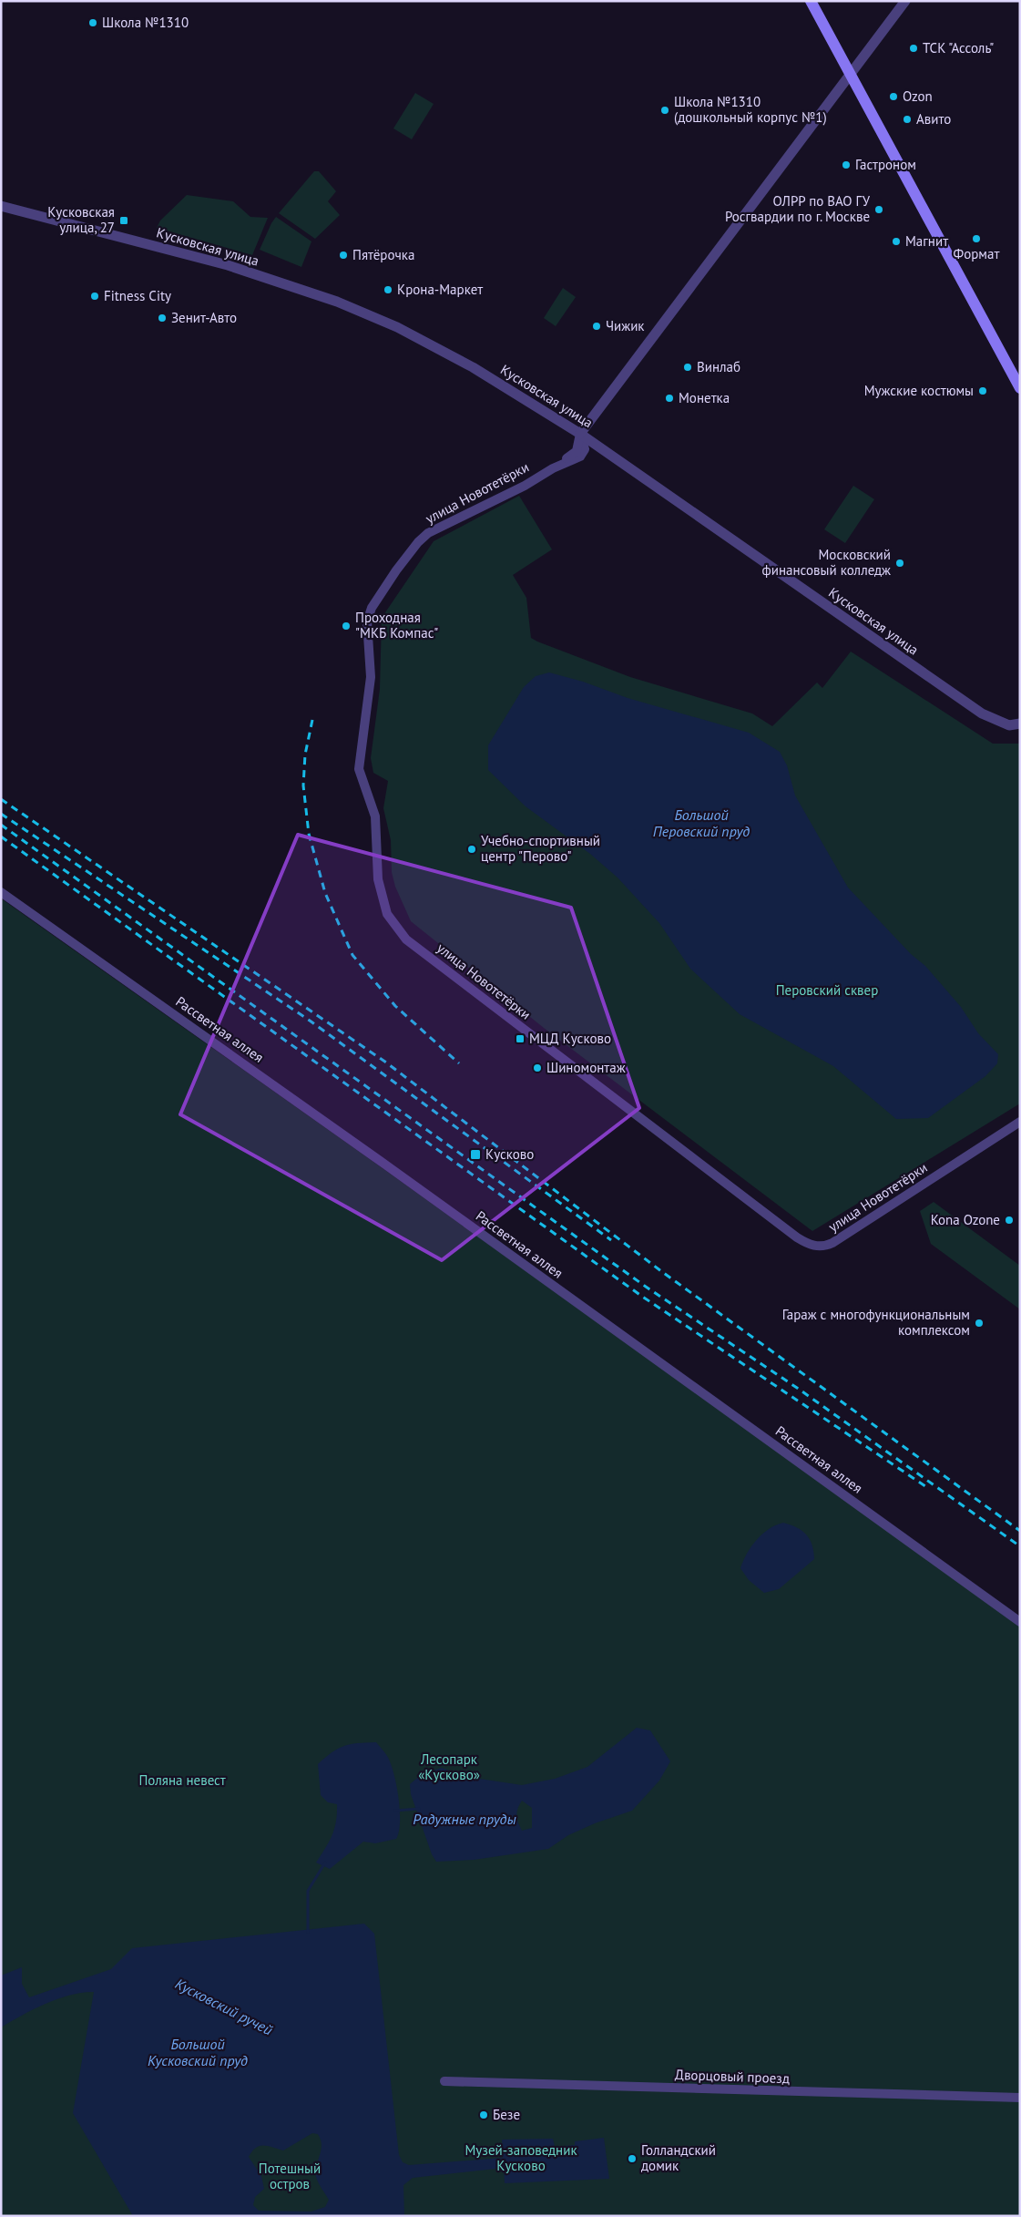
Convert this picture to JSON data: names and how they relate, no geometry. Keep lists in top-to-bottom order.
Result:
{
  "streets": {
    "street": [
      "Кусковская улица",
      "улица Новотетёрки",
      "Рассветная аллея",
      "Дворцовый проезд"
    ]
  },
  "crossings": [
    ["Кусковская улица", "улица Новотетёрки"]
  ],
  "water": [
    "Большой Перовский пруд",
    "Радужные пруды",
    "Кусковский ручей",
    "Большой Кусковский пруд"
  ],
  "parks": [
    "Перовский сквер",
    "Лесопарк «Кусково»",
    "Поляна невест",
    "Музей-заповедник Кусково",
    "Потешный остров"
  ],
  "places": {
    "other": [
      "Школа №1310",
      "ТСК \"Ассоль\"",
      "Ozon",
      "Школа №1310 (дошкольный корпус №1)",
      "Авито",
      "Гастроном",
      "ОЛРР по ВАО ГУ Росгвардии по г. Москве",
      "Формат",
      "Магнит",
      "Пятёрочка",
      "Крона-Маркет",
      "Fitness City",
      "Зенит-Авто",
      "Чижик",
      "Винлаб",
      "Мужские костюмы",
      "Монетка",
      "Московский финансовый колледж",
      "Проходная \"МКБ Компас\"",
      "Учебно-спортивный центр \"Перово\"",
      "Шиномонтаж",
      "Kona Ozone",
      "Гараж с многофункциональным комплексом",
      "Безе",
      "Голландский домик"
    ],
    "transit": ["Кусковская улица, 27", "МЦД Кусково", "Кусково"]
  }
}
